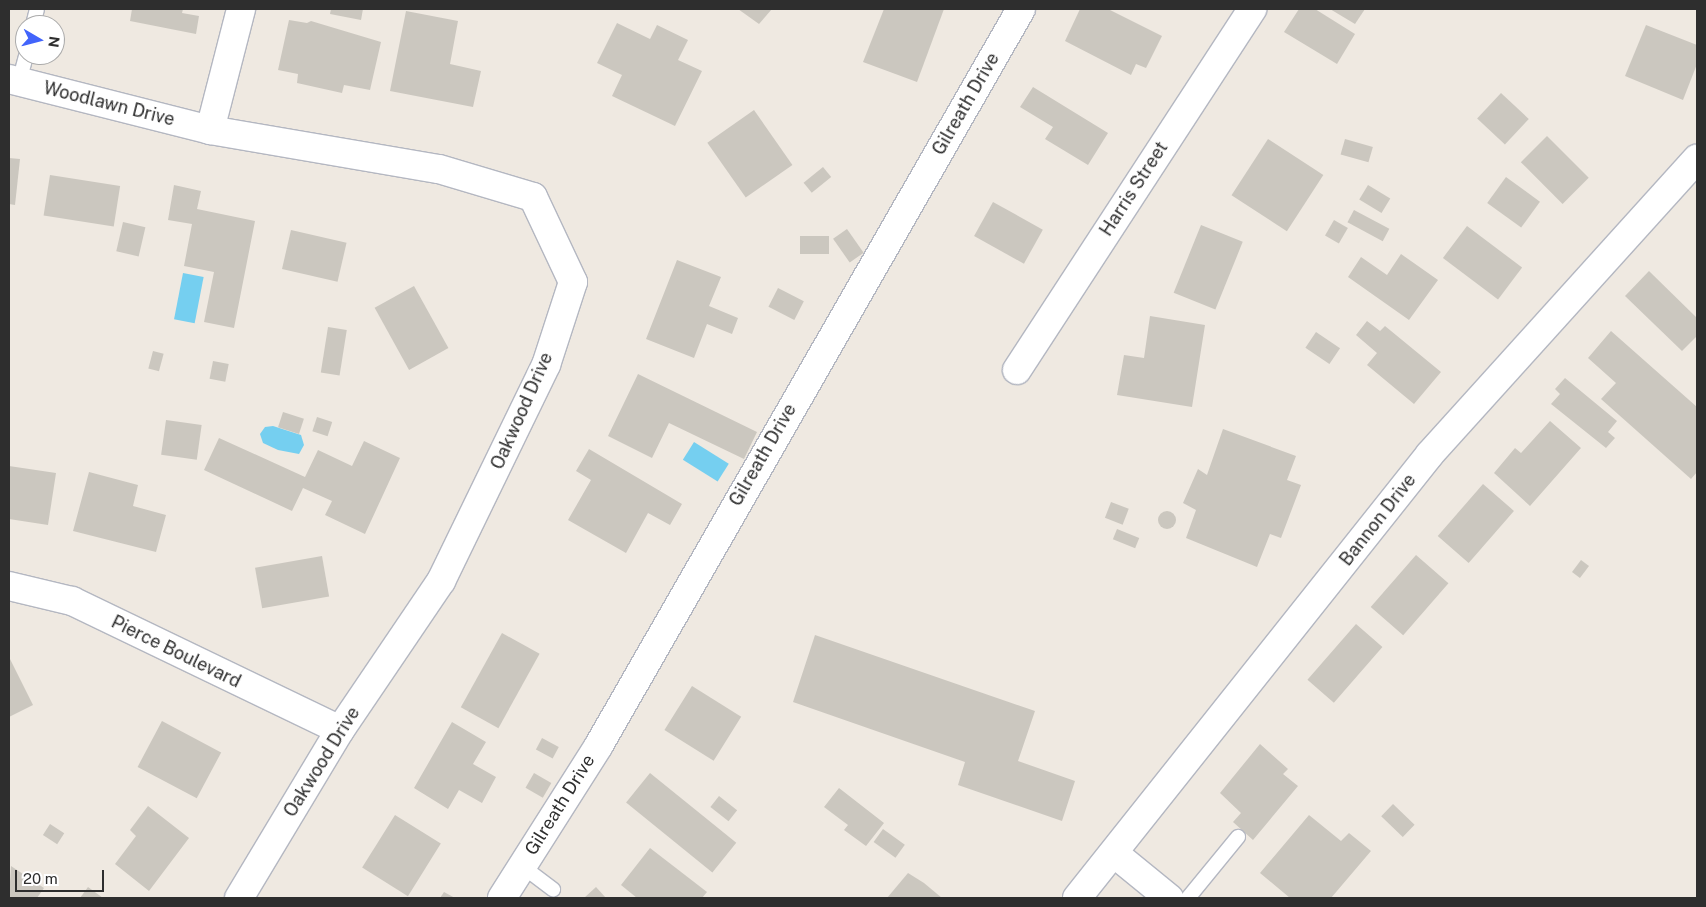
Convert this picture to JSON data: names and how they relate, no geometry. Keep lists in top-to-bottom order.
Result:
{
  "streets": {
    "street": [
      "Woodlawn Drive",
      "Gilreath Drive",
      "Harris Street",
      "Oakwood Drive",
      "Bannon Drive",
      "Pierce Boulevard"
    ]
  },
  "crossings": [
    ["Woodlawn Drive", "Oakwood Drive"],
    ["Oakwood Drive", "Pierce Boulevard"]
  ],
  "scale_bar": "20 m",
  "north": "right"
}
